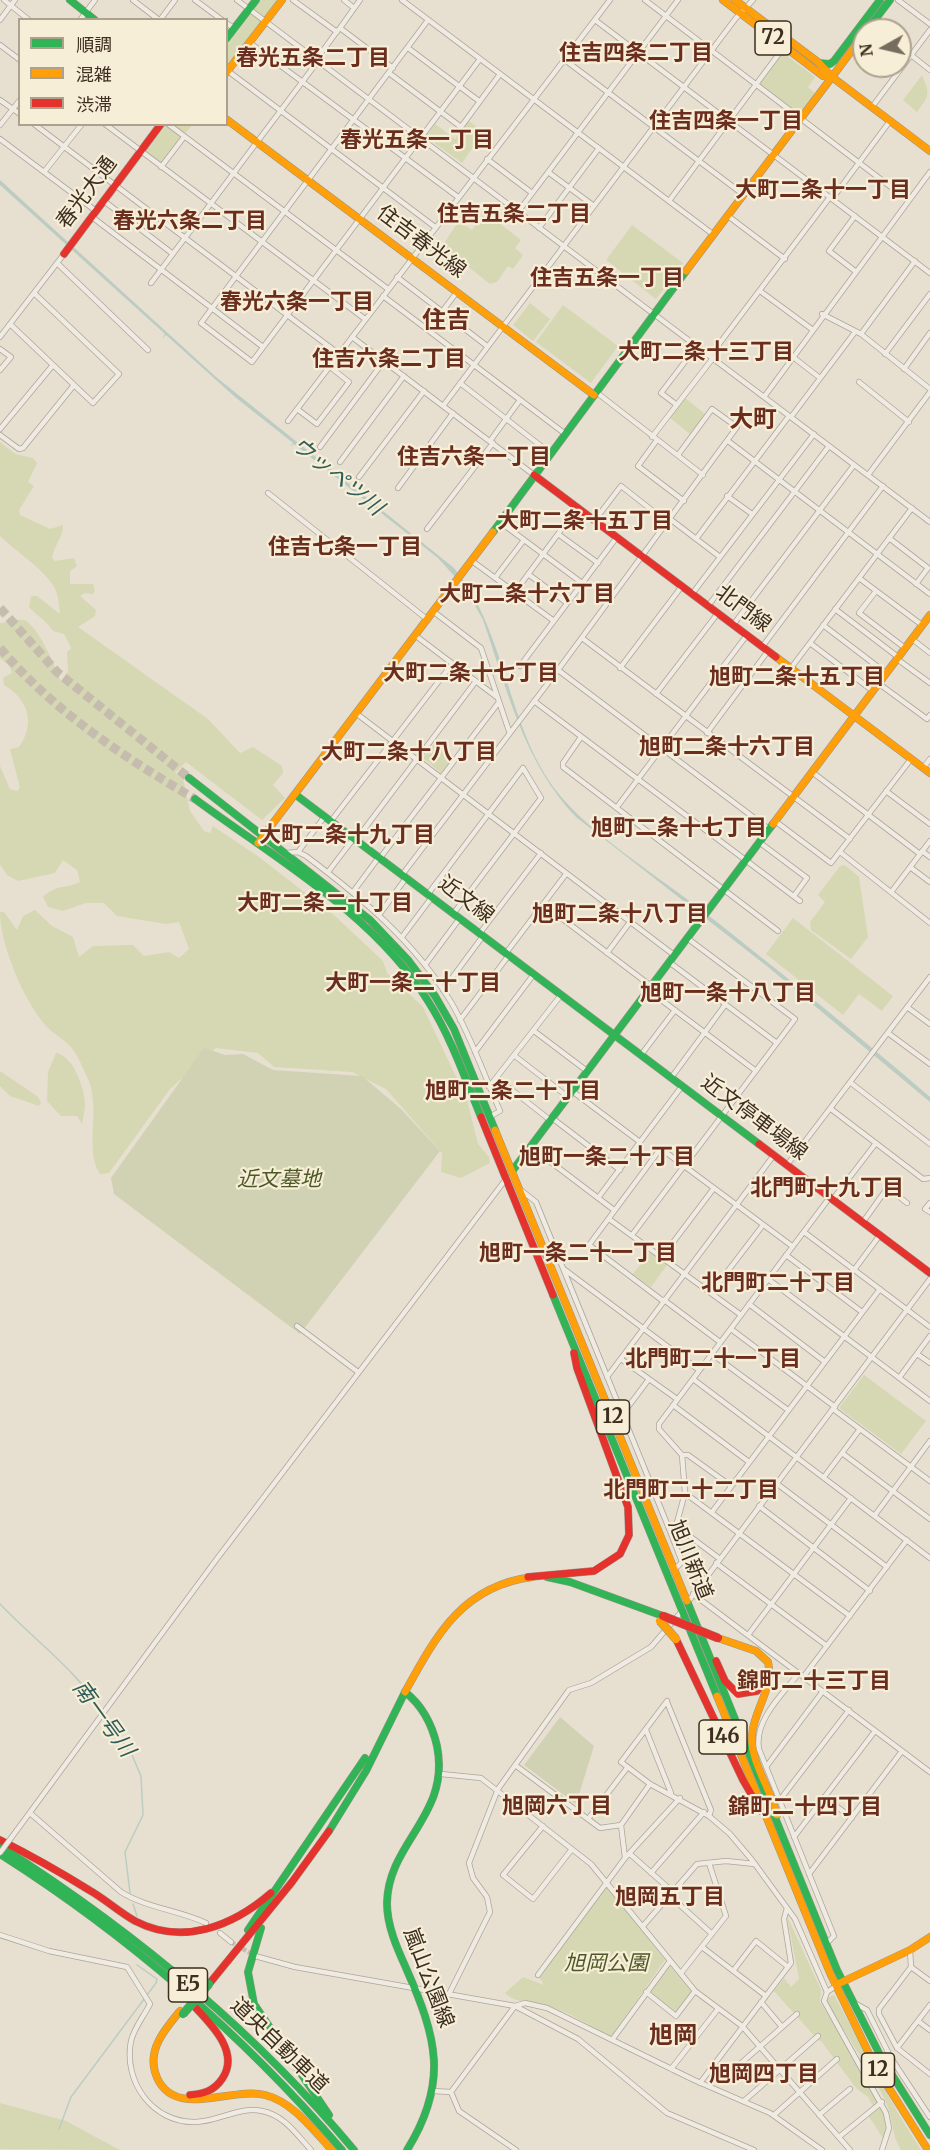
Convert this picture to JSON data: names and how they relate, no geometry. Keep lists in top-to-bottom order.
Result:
{
  "streets": {
    "main road": [
      "72",
      "春光大通",
      "住吉春光線",
      "北門線",
      "近文線",
      "近文停車場線",
      "12",
      "旭川新道",
      "146",
      "嵐山公園線",
      "E5",
      "道央自動車道"
    ]
  },
  "crossings": [
    ["近文線", "近文停車場線"],
    ["旭川新道", "146"],
    ["146", "嵐山公園線"]
  ],
  "districts": [
    "住吉四条二丁目",
    "春光五条二丁目",
    "住吉四条一丁目",
    "春光五条一丁目",
    "大町二条十一丁目",
    "住吉五条二丁目",
    "春光六条二丁目",
    "住吉五条一丁目",
    "春光六条一丁目",
    "住吉",
    "大町二条十三丁目",
    "住吉六条二丁目",
    "大町",
    "住吉六条一丁目",
    "大町二条十五丁目",
    "住吉七条一丁目",
    "大町二条十六丁目",
    "大町二条十七丁目",
    "旭町二条十五丁目",
    "旭町二条十六丁目",
    "大町二条十八丁目",
    "旭町二条十七丁目",
    "大町二条十九丁目",
    "大町二条二十丁目",
    "旭町二条十八丁目",
    "大町一条二十丁目",
    "旭町一条十八丁目",
    "旭町二条二十丁目",
    "旭町一条二十丁目",
    "北門町十九丁目",
    "旭町一条二十一丁目",
    "北門町二十丁目",
    "北門町二十一丁目",
    "北門町二十二丁目",
    "錦町二十三丁目",
    "旭岡六丁目",
    "錦町二十四丁目",
    "旭岡五丁目",
    "旭岡",
    "旭岡四丁目"
  ],
  "water": ["ウッペツ川", "南一号川"],
  "parks": ["近文墓地", "旭岡公園"],
  "legend": ["順調", "混雑", "渋滞"],
  "north": "left"
}
